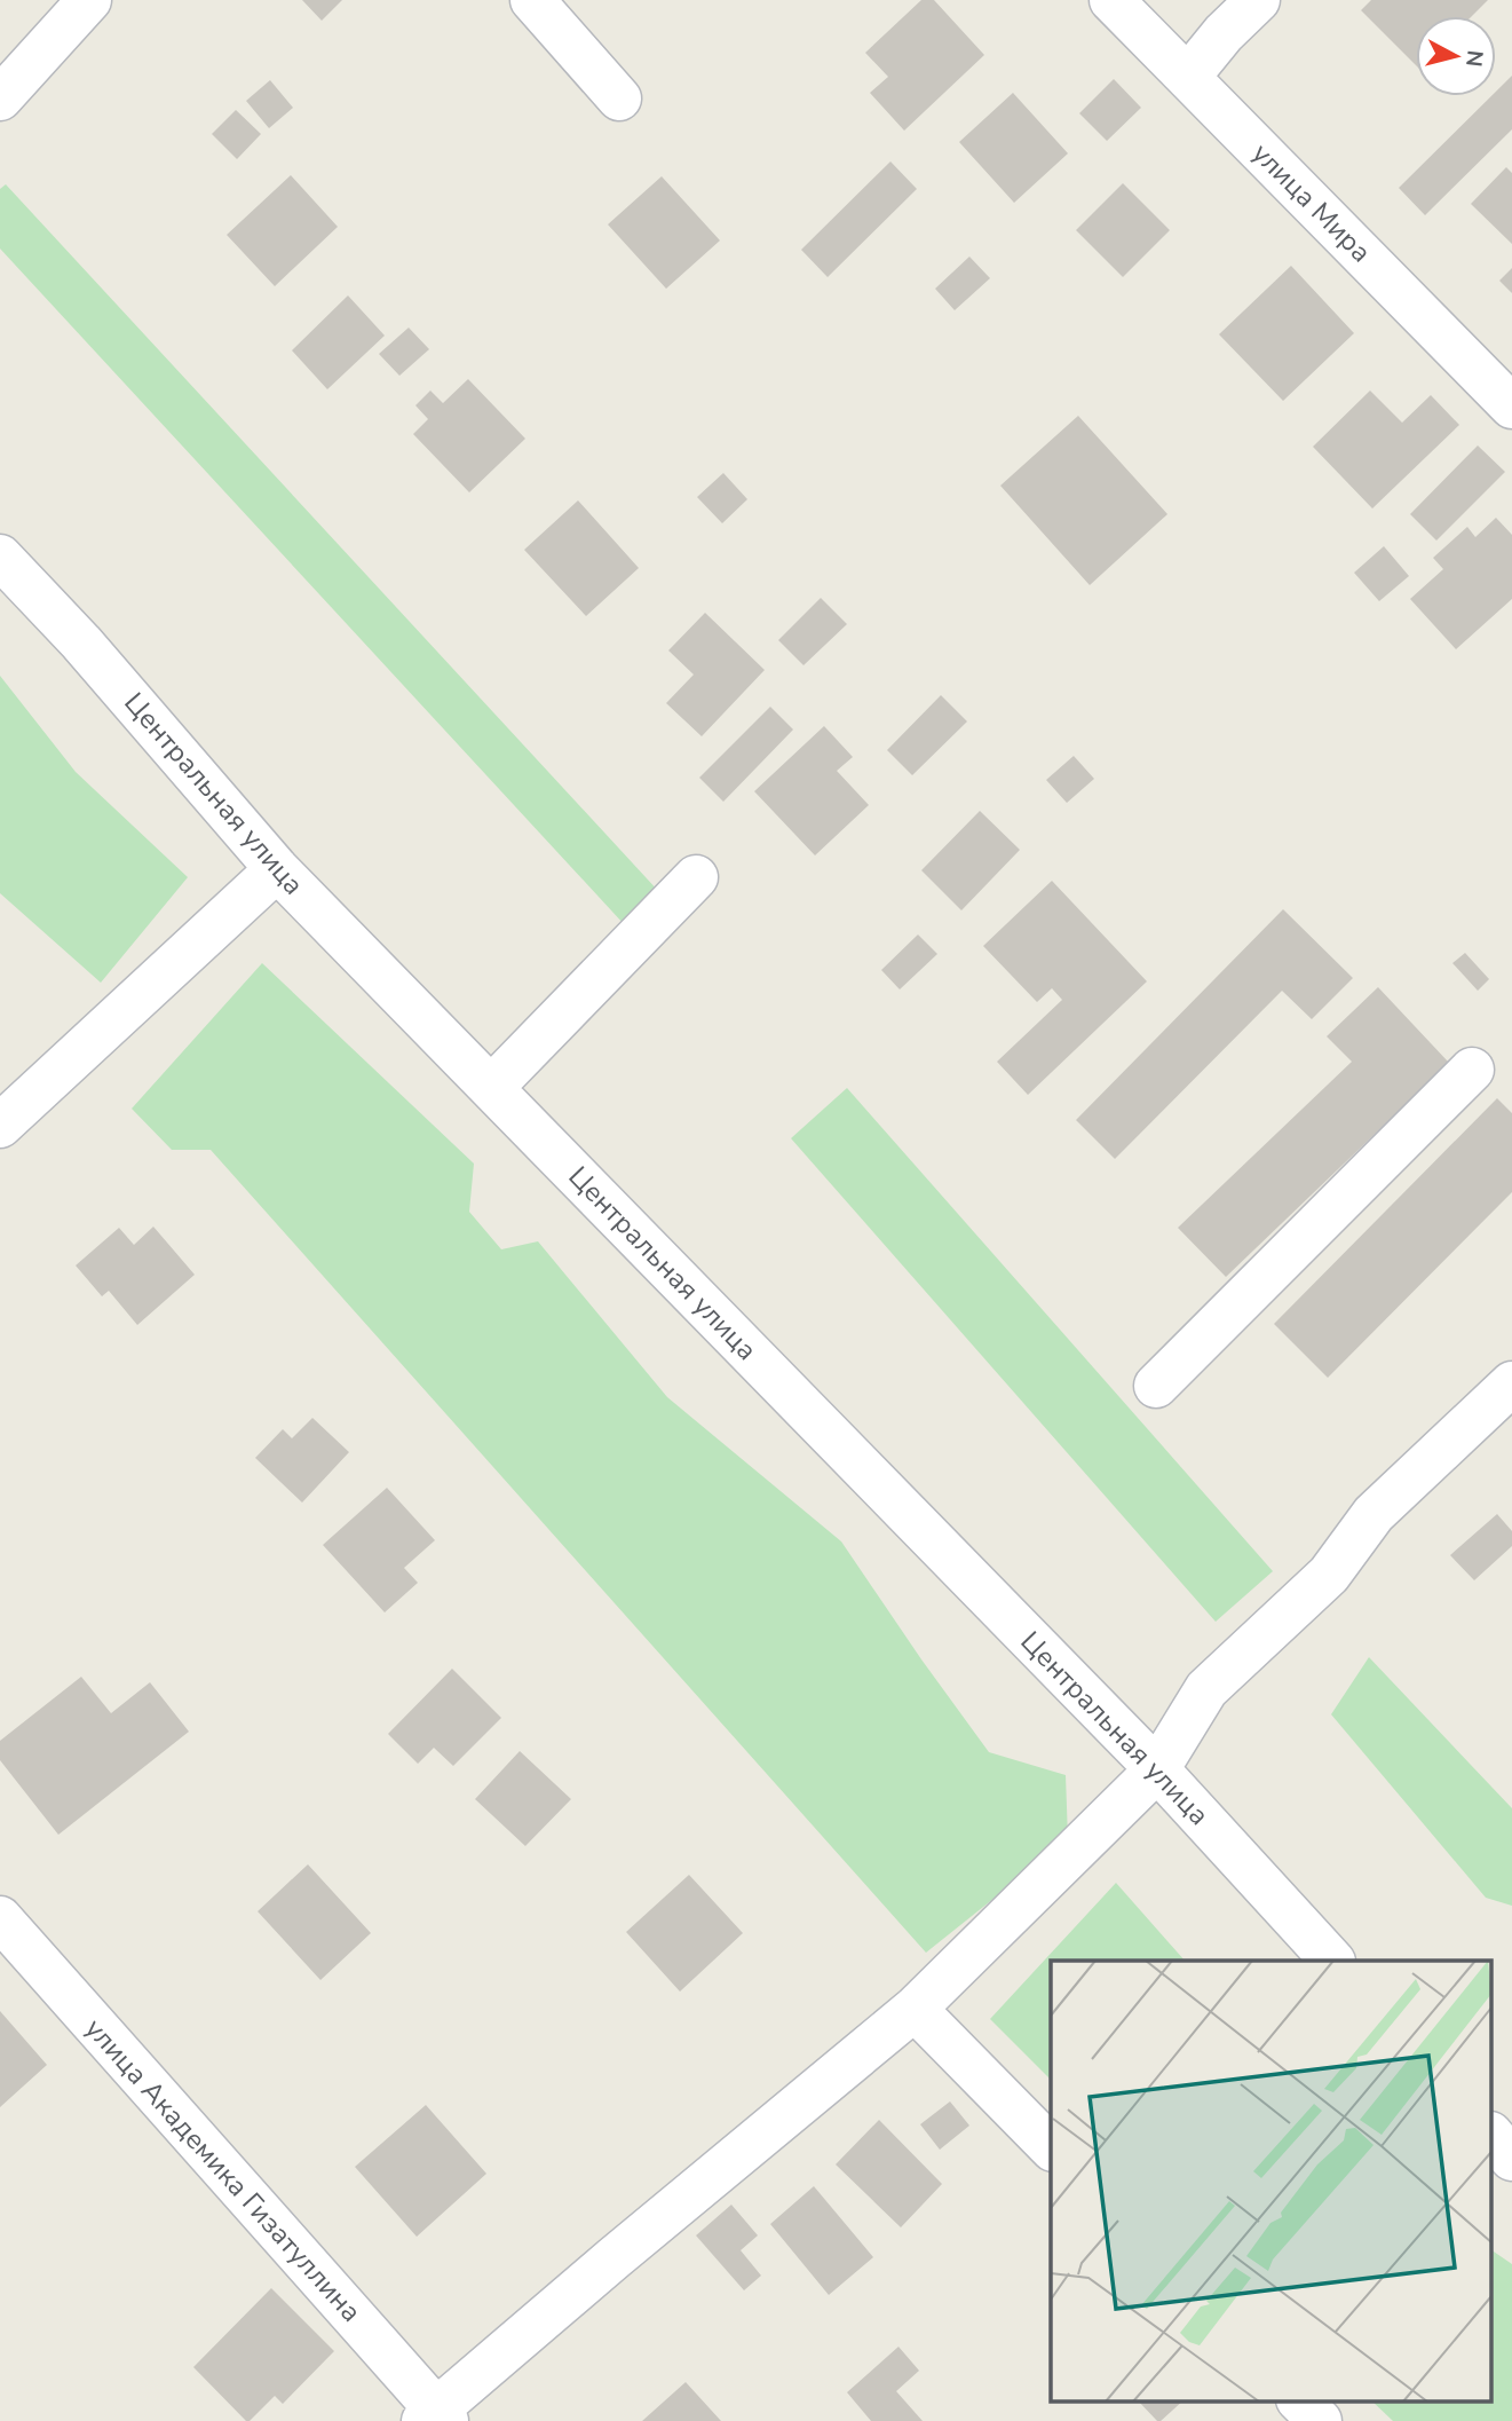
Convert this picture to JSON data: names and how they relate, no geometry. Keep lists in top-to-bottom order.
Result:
{
  "streets": {
    "street": ["улица Мира", "Центральная улица", "улица Академика Гизатуллина"]
  },
  "north": "right"
}
